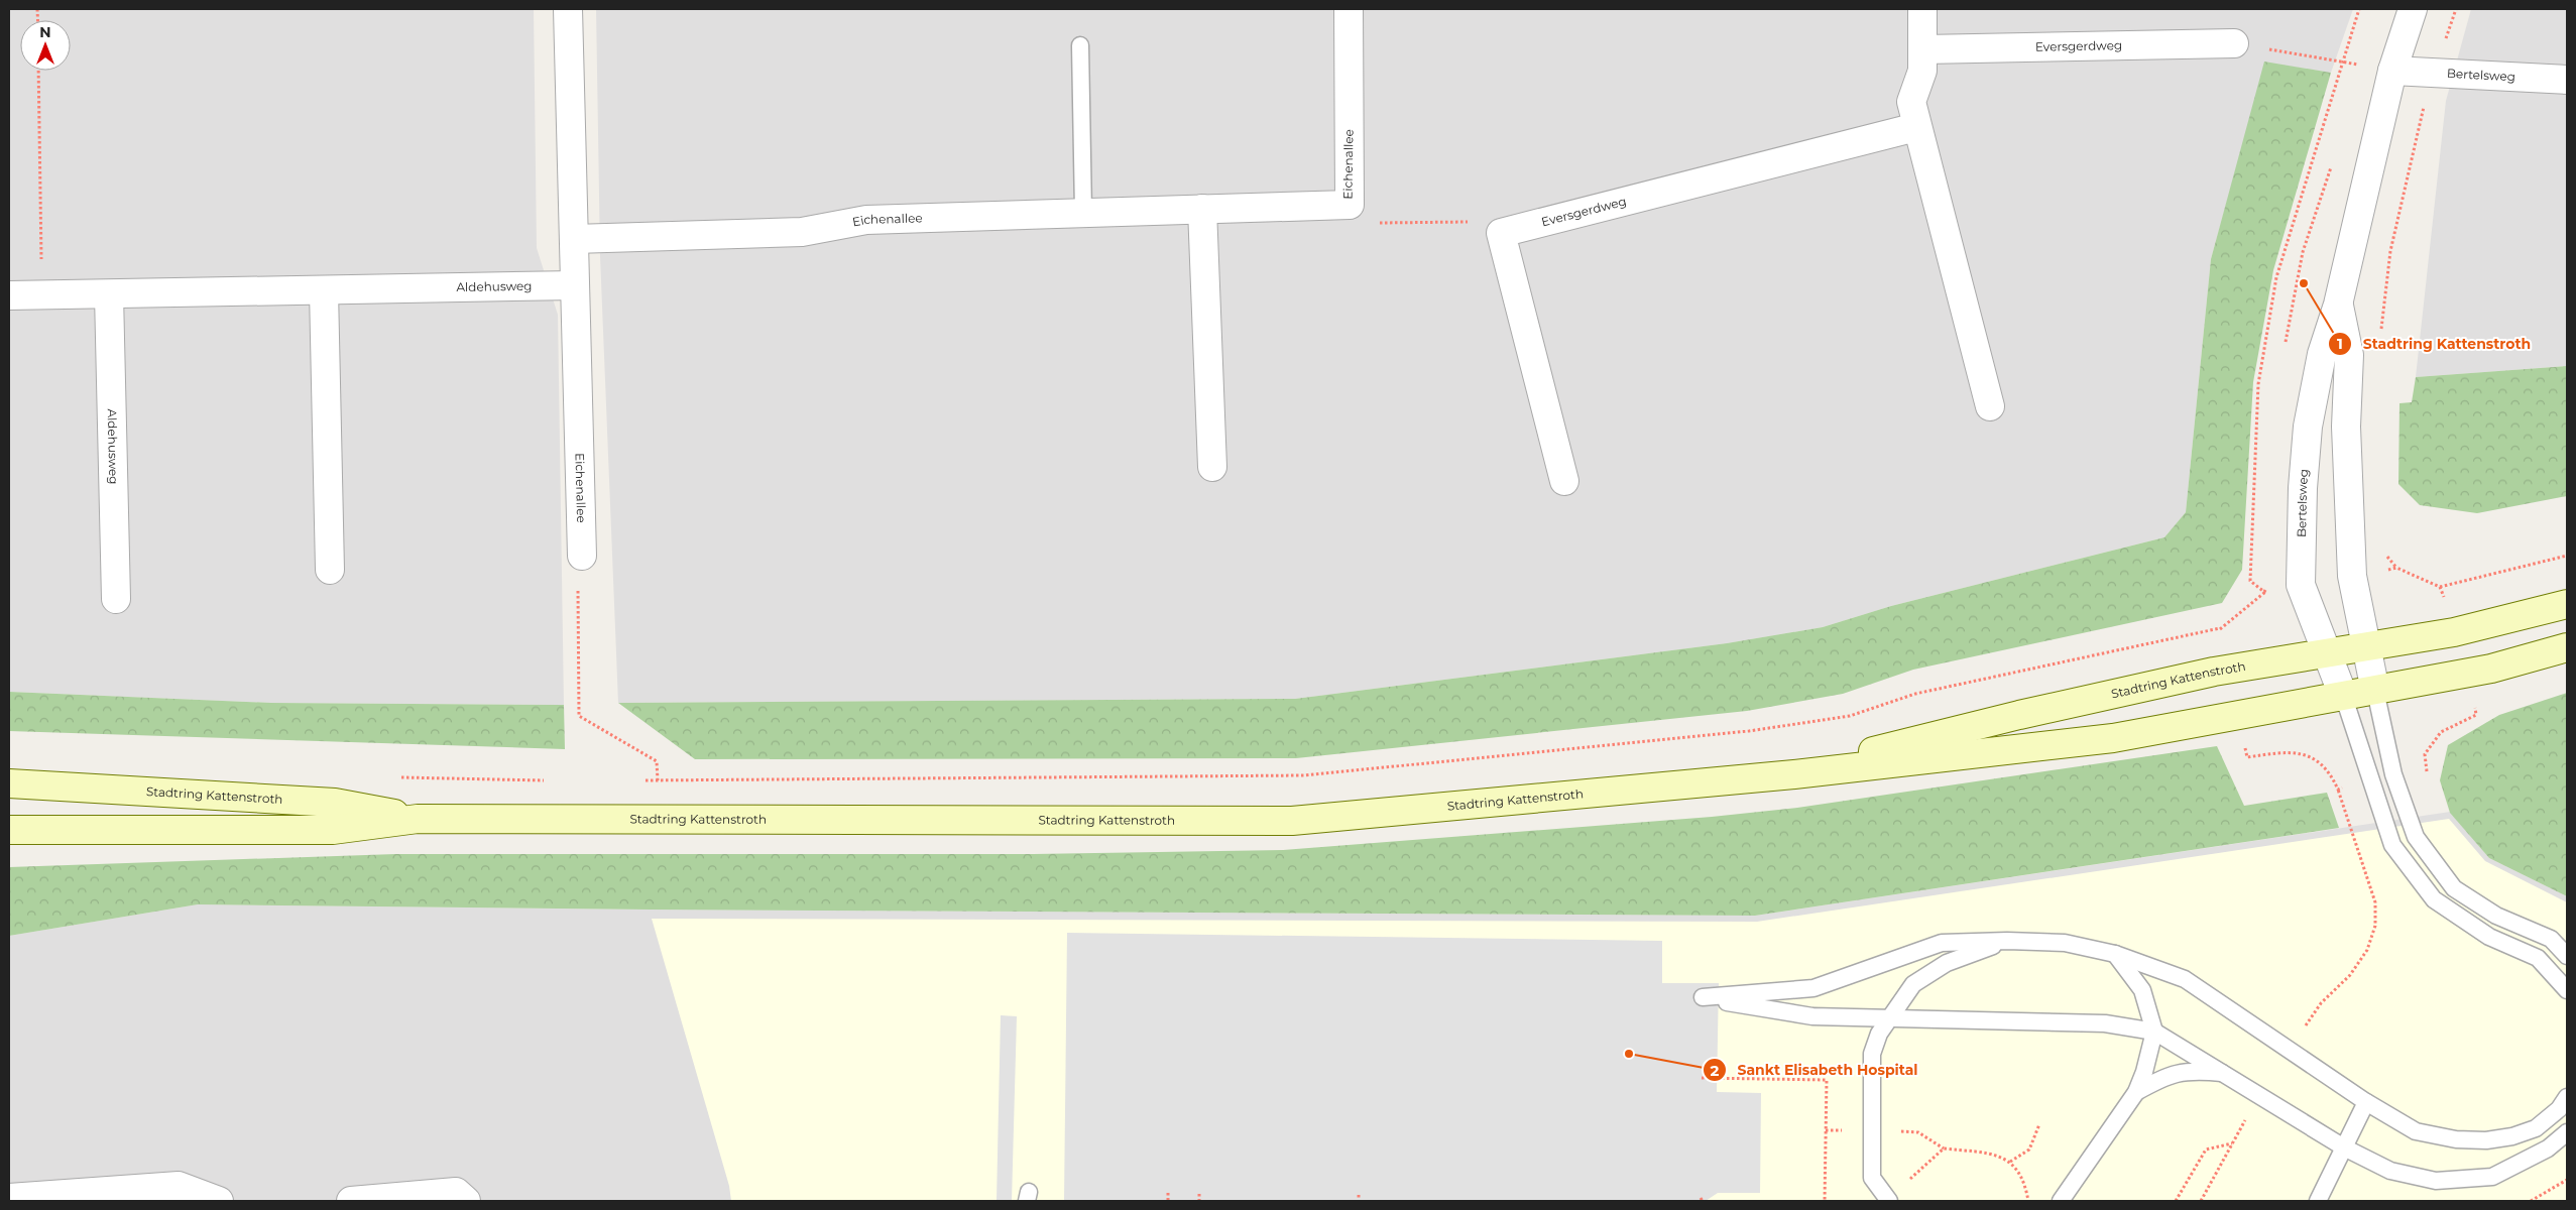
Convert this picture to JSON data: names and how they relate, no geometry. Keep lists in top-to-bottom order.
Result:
{
  "streets": {
    "main road": ["Stadtring Kattenstroth"],
    "street": [
      "Eversgerdweg",
      "Bertelsweg",
      "Eichenallee",
      "Aldehusweg"
    ]
  },
  "crossings": [
    ["Bertelsweg", "Stadtring Kattenstroth"],
    ["Eichenallee", "Aldehusweg"]
  ],
  "places": ["Stadtring Kattenstroth", "Sankt Elisabeth Hospital"],
  "north": "top"
}
